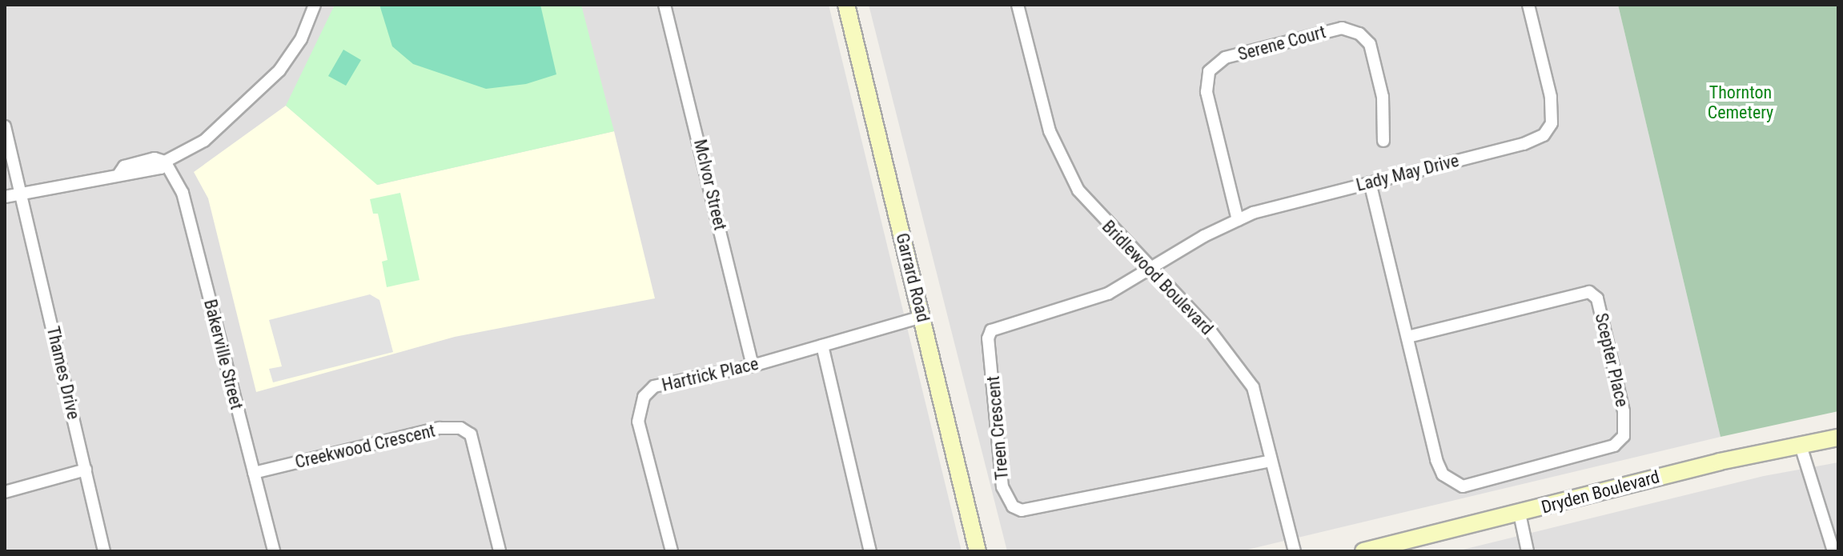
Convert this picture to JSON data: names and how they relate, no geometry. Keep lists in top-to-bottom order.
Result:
{
  "streets": {
    "street": [
      "Serene Court",
      "Lady May Drive",
      "McIvor Street",
      "Garrard Road",
      "Bridlewood Boulevard",
      "Bakerville Street",
      "Scepter Place",
      "Thames Drive",
      "Hartrick Place",
      "Treen Crescent",
      "Creekwood Crescent",
      "Dryden Boulevard"
    ]
  },
  "crossings": [
    ["Serene Court", "Lady May Drive"],
    ["Lady May Drive", "Bridlewood Boulevard"],
    ["Lady May Drive", "Scepter Place"],
    ["Lady May Drive", "Treen Crescent"],
    ["McIvor Street", "Hartrick Place"],
    ["Garrard Road", "Hartrick Place"],
    ["Bridlewood Boulevard", "Treen Crescent"],
    ["Bakerville Street", "Creekwood Crescent"]
  ],
  "parks": ["Thornton Cemetery"]
}
